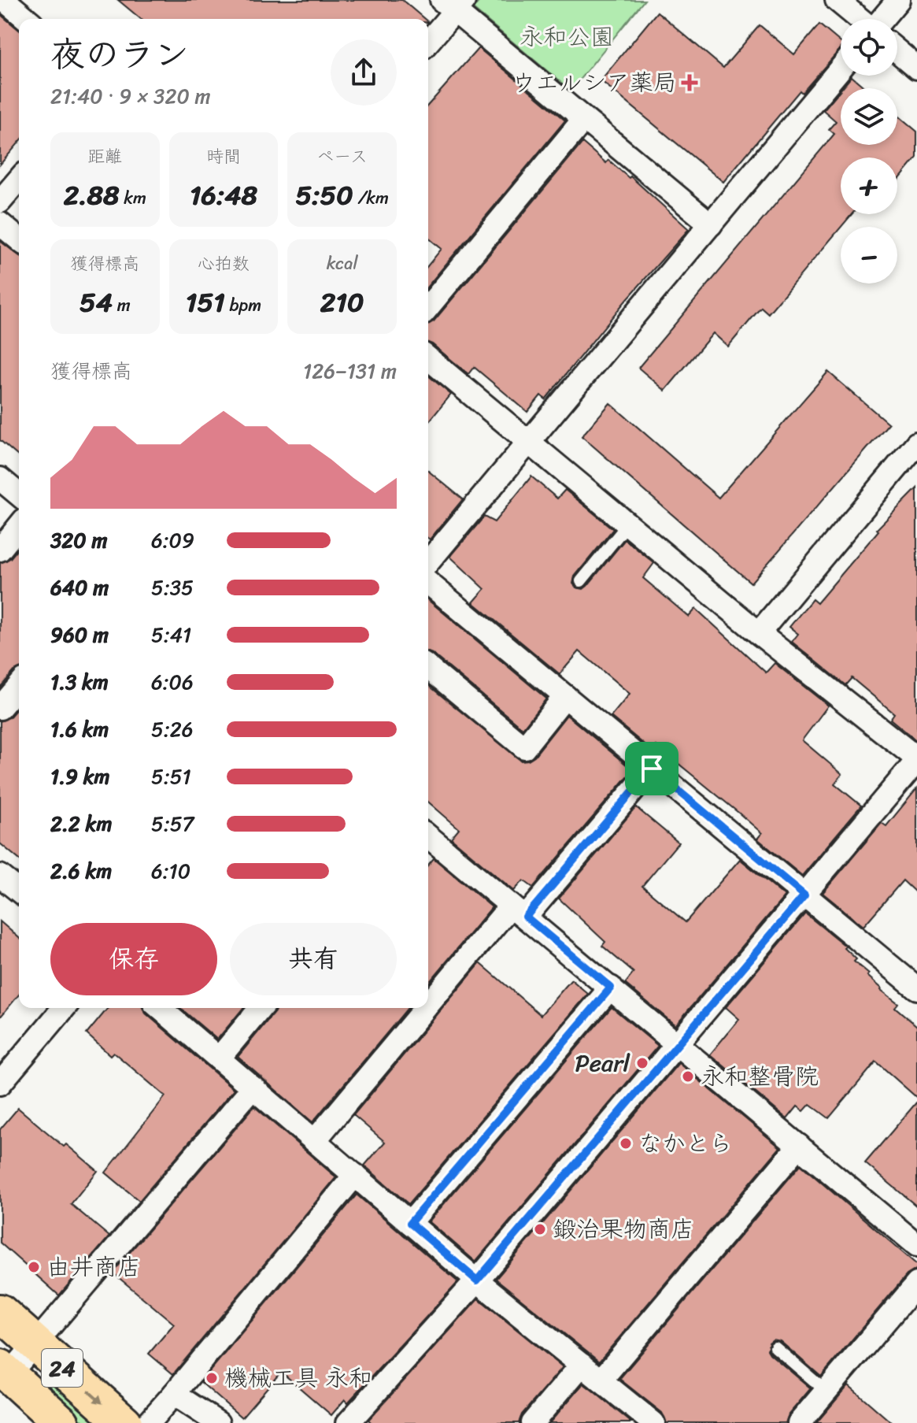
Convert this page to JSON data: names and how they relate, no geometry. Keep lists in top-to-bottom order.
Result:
{
  "streets": {
    "main road": ["24"]
  },
  "parks": ["永和公園"],
  "places": {
    "health": ["ウエルシア薬局"],
    "other": [
      "Pearl",
      "永和整骨院",
      "なかとら",
      "鍛治果物商店",
      "由井商店",
      "機械工具 永和"
    ]
  },
  "page": {
    "map_buttons": ["+", "−"],
    "heading": ["夜のラン", "21:40 · 9 × 320 m"],
    "stats": [
      ["距離", "2.88 km"],
      ["時間", "16:48"],
      ["ペース", "5:50 /km"],
      ["獲得標高", "54 m"],
      ["心拍数", "151 bpm"],
      ["kcal", "210"]
    ],
    "chart": ["獲得標高", "126–131 m"],
    "list": [
      {
        "name": "320 m",
        "note": "6:09"
      },
      {
        "name": "640 m",
        "note": "5:35"
      },
      {
        "name": "960 m",
        "note": "5:41"
      },
      {
        "name": "1.3 km",
        "note": "6:06"
      },
      {
        "name": "1.6 km",
        "note": "5:26"
      },
      {
        "name": "1.9 km",
        "note": "5:51"
      },
      {
        "name": "2.2 km",
        "note": "5:57"
      },
      {
        "name": "2.6 km",
        "note": "6:10"
      }
    ],
    "buttons": ["保存", "共有"]
  }
}
